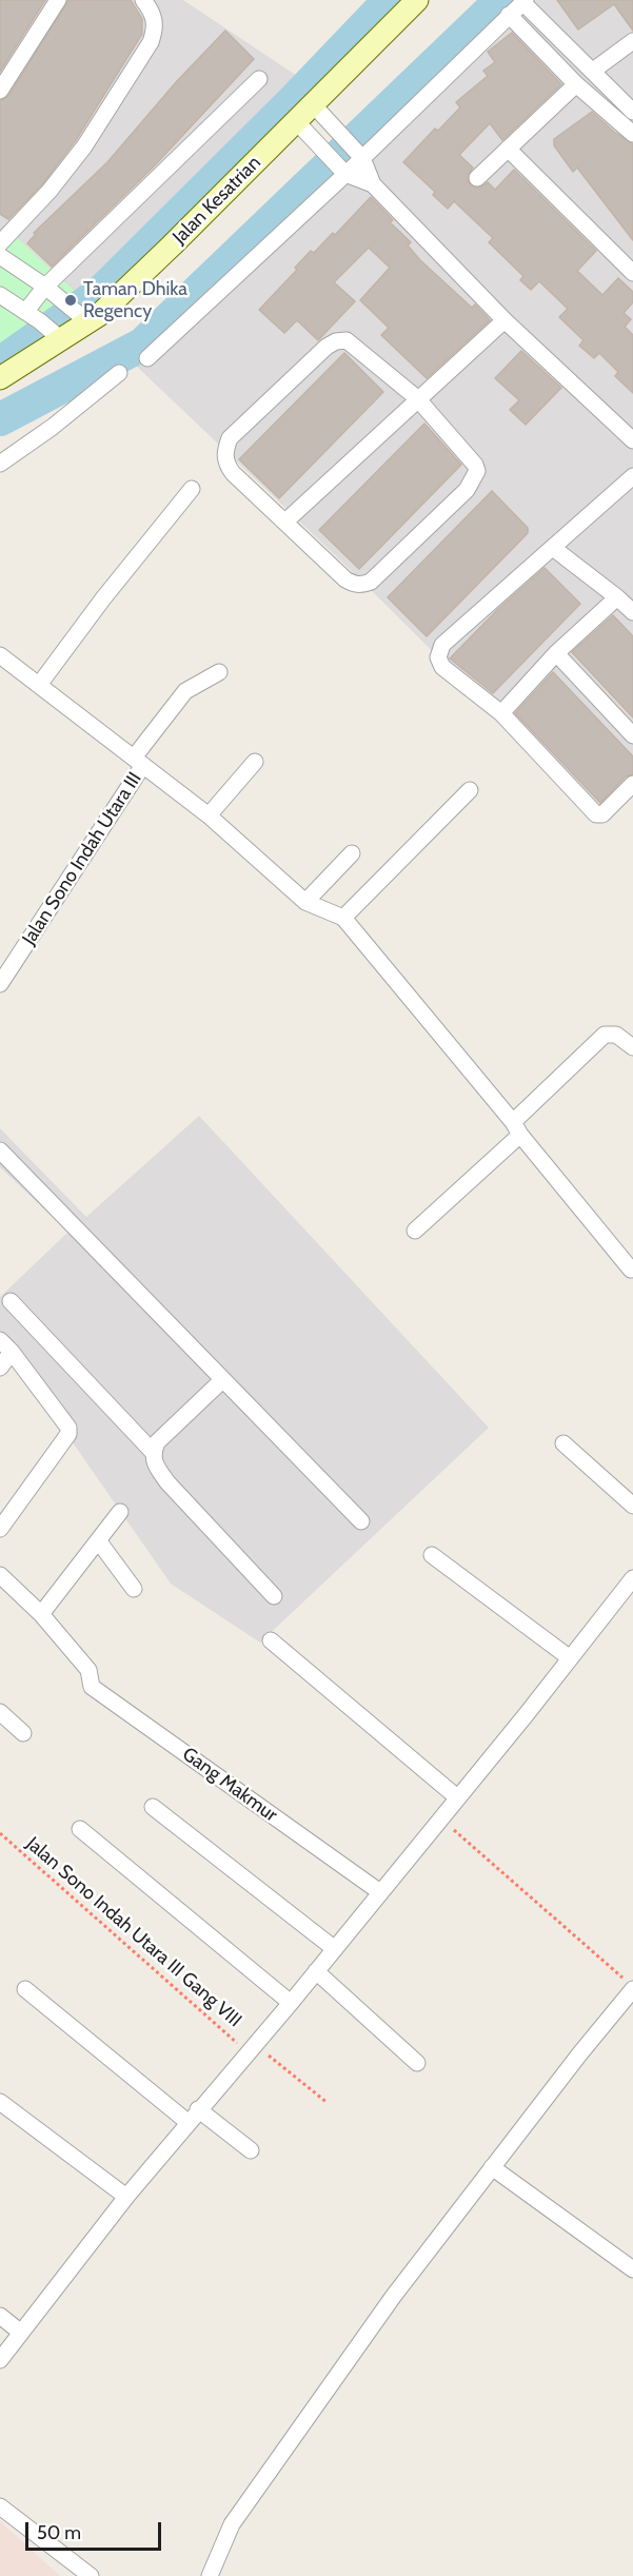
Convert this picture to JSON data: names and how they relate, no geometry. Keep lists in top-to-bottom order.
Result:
{
  "streets": {
    "street": ["Jalan Kesatrian", "Jalan Sono Indah Utara III", "Gang Makmur"],
    "path": ["Jalan Sono Indah Utara III Gang VIII"]
  },
  "places": ["Taman Dhika Regency"],
  "scale_bar": "50 m"
}
